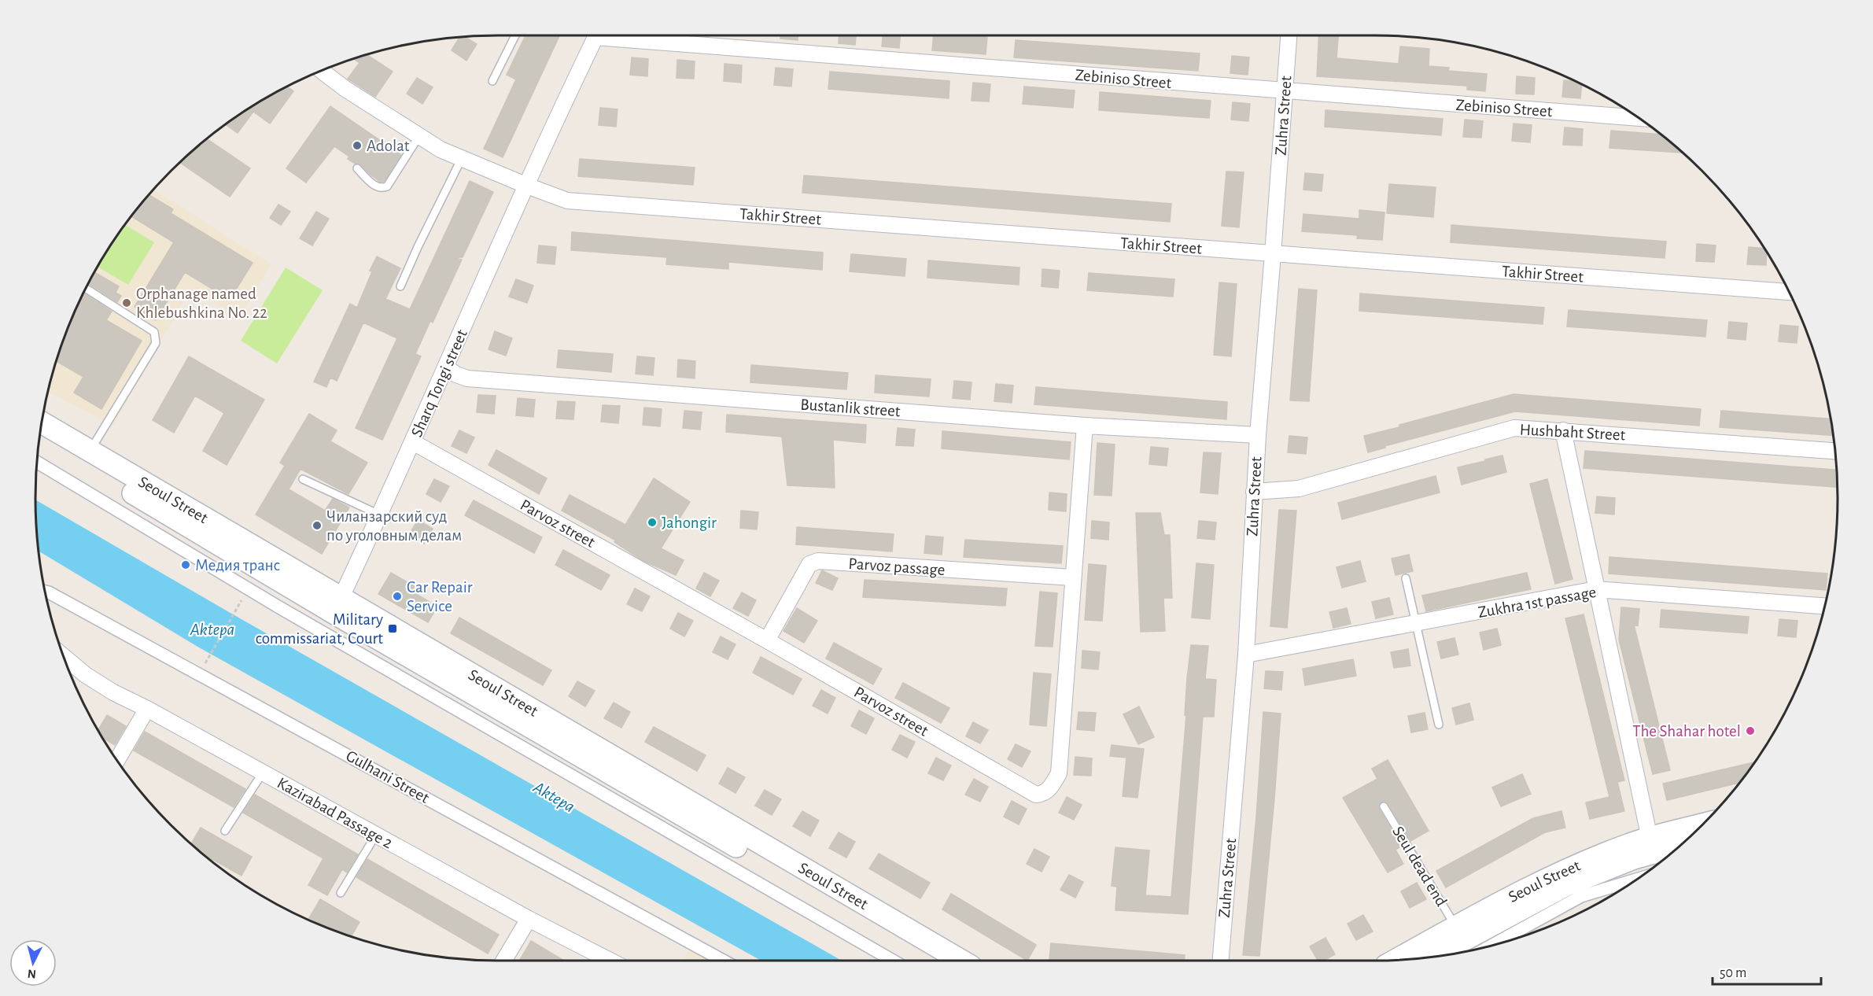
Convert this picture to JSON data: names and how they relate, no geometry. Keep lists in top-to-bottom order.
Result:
{
  "streets": {
    "main road": ["Seoul Street"],
    "street": [
      "Zebiniso Street",
      "Zuhra Street",
      "Takhir Street",
      "Sharq Tongi street",
      "Bustanlik street",
      "Hushbaht Street",
      "Parvoz street",
      "Parvoz passage",
      "Zukhra 1st passage",
      "Gulhani Street",
      "Kazirabad Passage 2"
    ],
    "lane": ["Seul dead end"]
  },
  "crossings": [
    ["Zebiniso Street", "Zuhra Street"],
    ["Zuhra Street", "Takhir Street"],
    ["Zuhra Street", "Bustanlik street"],
    ["Zuhra Street", "Hushbaht Street"],
    ["Zuhra Street", "Zukhra 1st passage"],
    ["Takhir Street", "Sharq Tongi street"],
    ["Sharq Tongi street", "Bustanlik street"],
    ["Sharq Tongi street", "Seoul Street"],
    ["Sharq Tongi street", "Parvoz street"],
    ["Bustanlik street", "Parvoz street"],
    ["Seoul Street", "Seul dead end"],
    ["Parvoz street", "Parvoz passage"]
  ],
  "water": ["Aktepa"],
  "places": {
    "other": [
      "Adolat",
      "Orphanage named Khlebushkina No. 22",
      "Jahongir",
      "Чиланзарский суд по уголовным делам",
      "Медия транс",
      "Car Repair Service",
      "The Shahar hotel"
    ],
    "transit": ["Military commissariat, Court"]
  },
  "scale_bar": "50 m",
  "north": "bottom"
}
